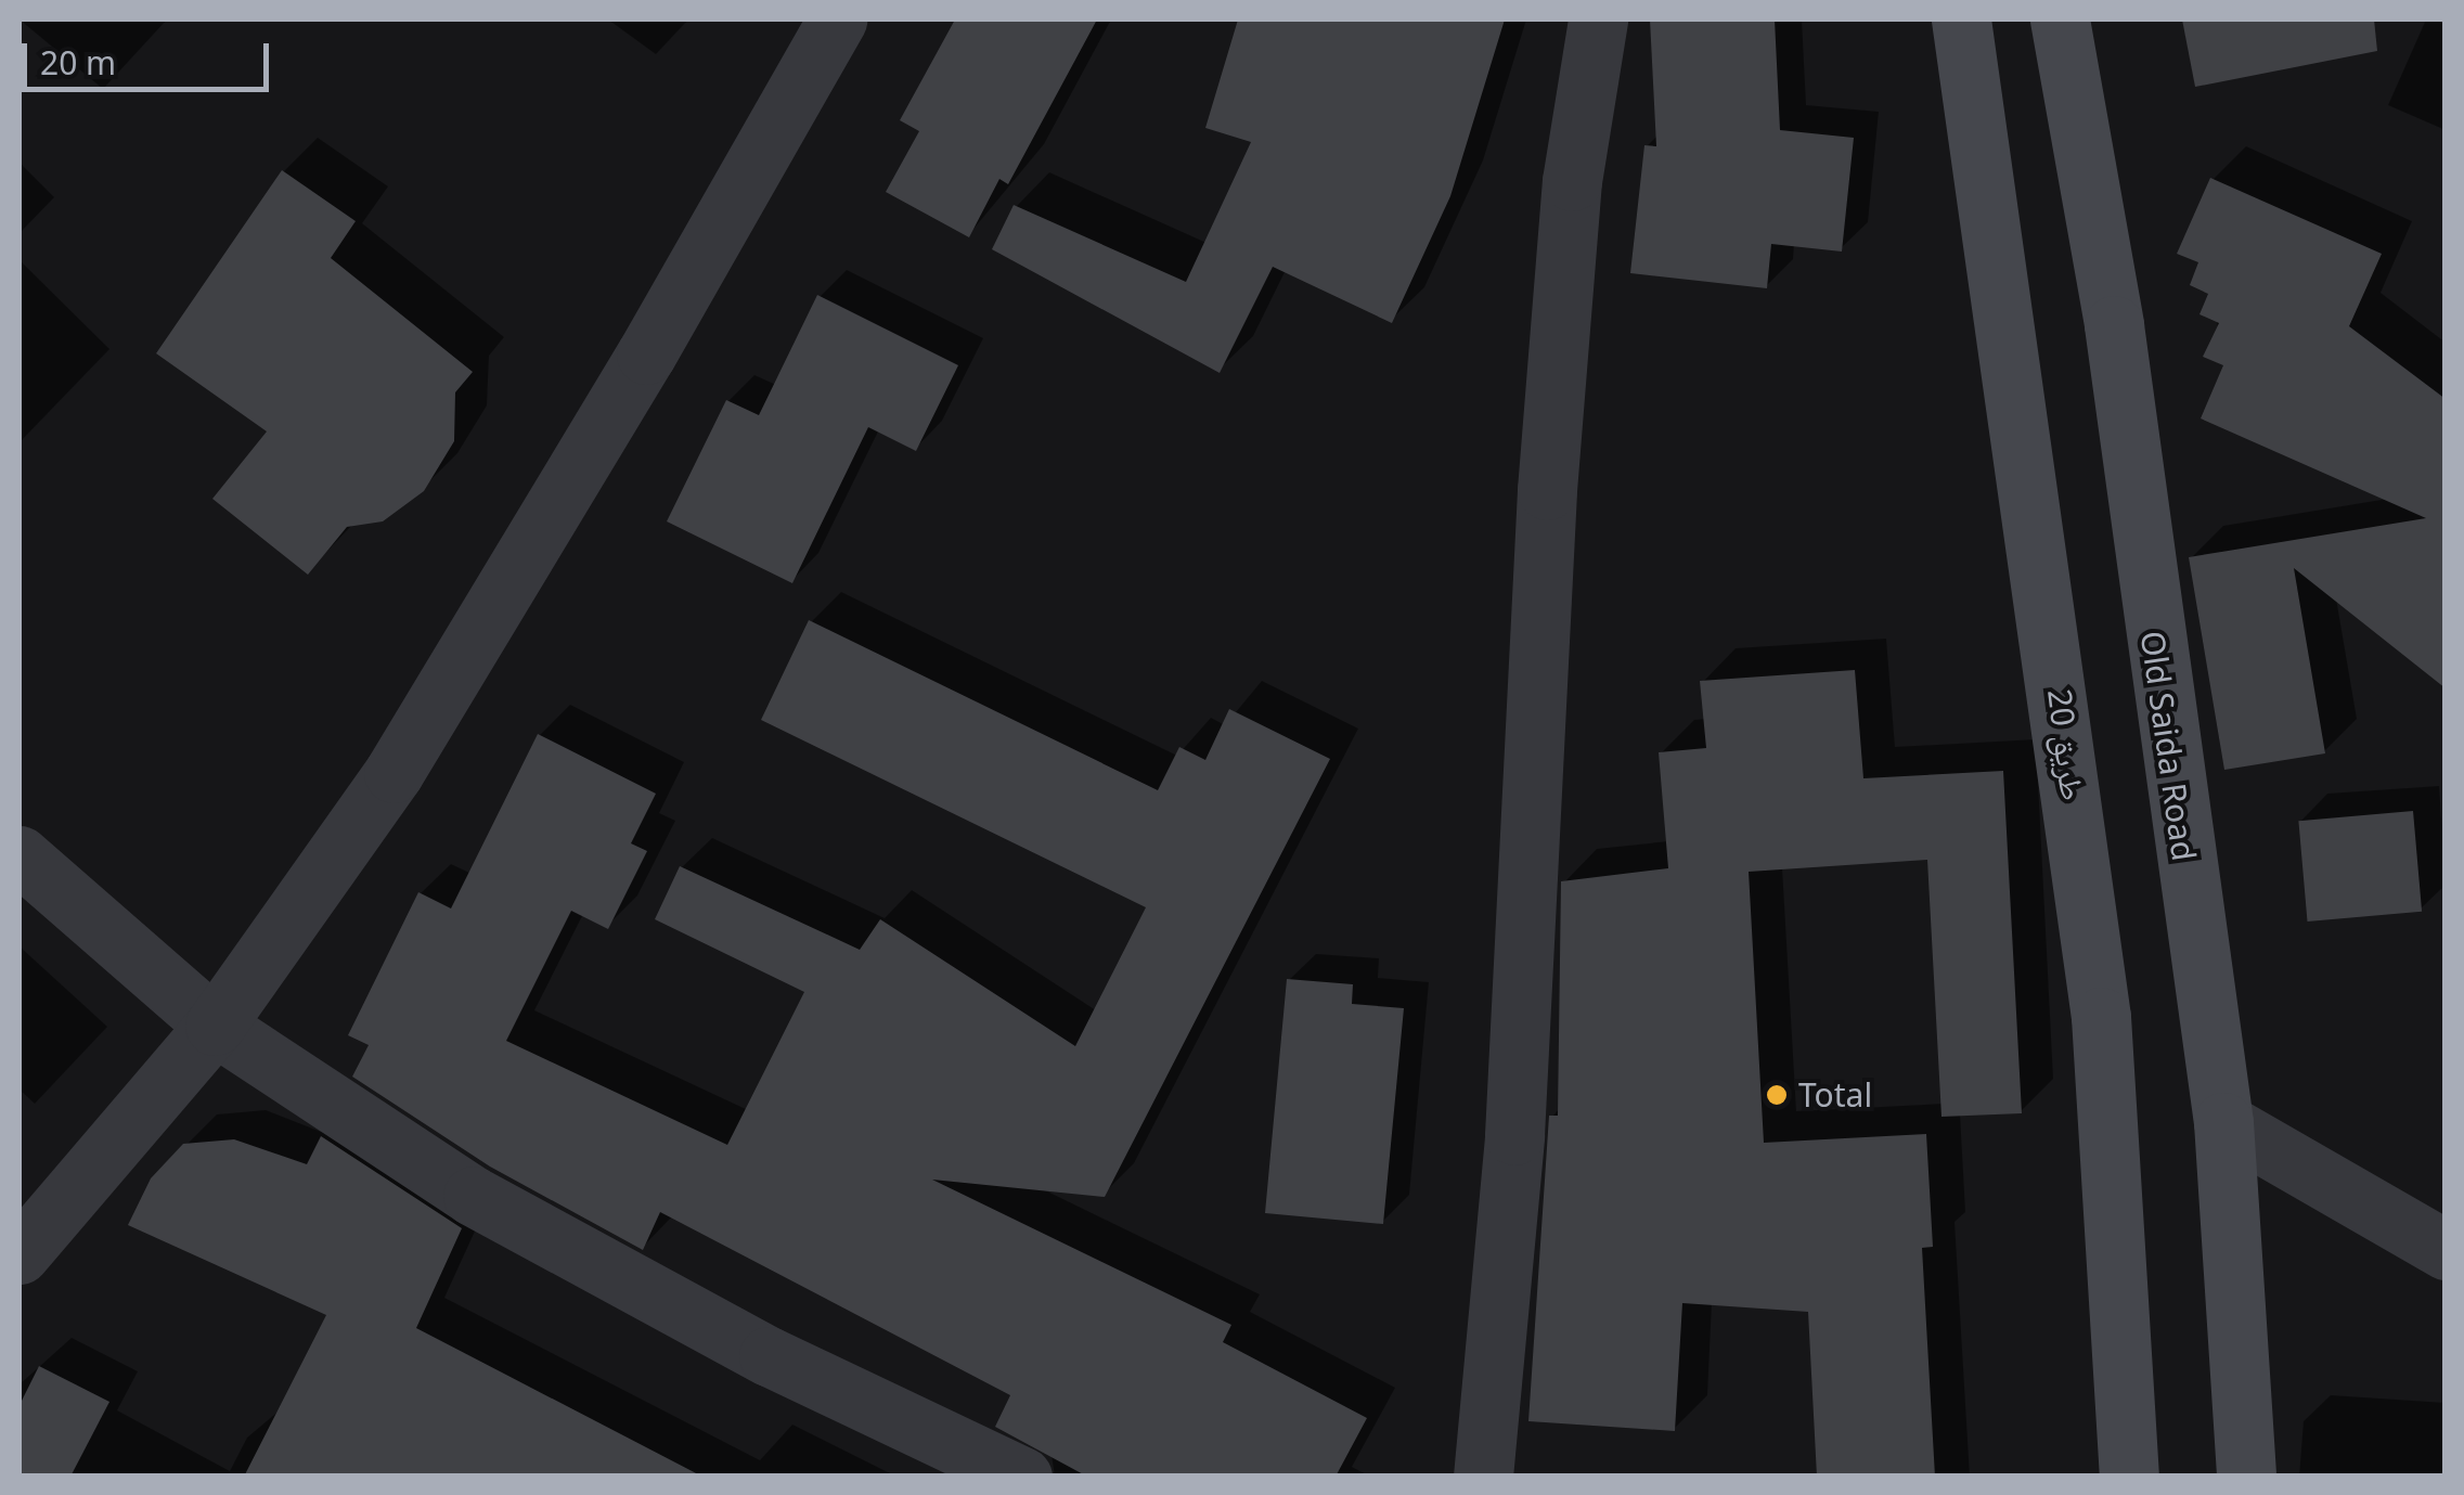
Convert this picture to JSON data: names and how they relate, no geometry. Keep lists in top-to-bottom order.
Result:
{
  "streets": {
    "main road": ["طريق 20", "Old Saida Road"]
  },
  "places": ["Total"],
  "scale_bar": "20 m"
}
